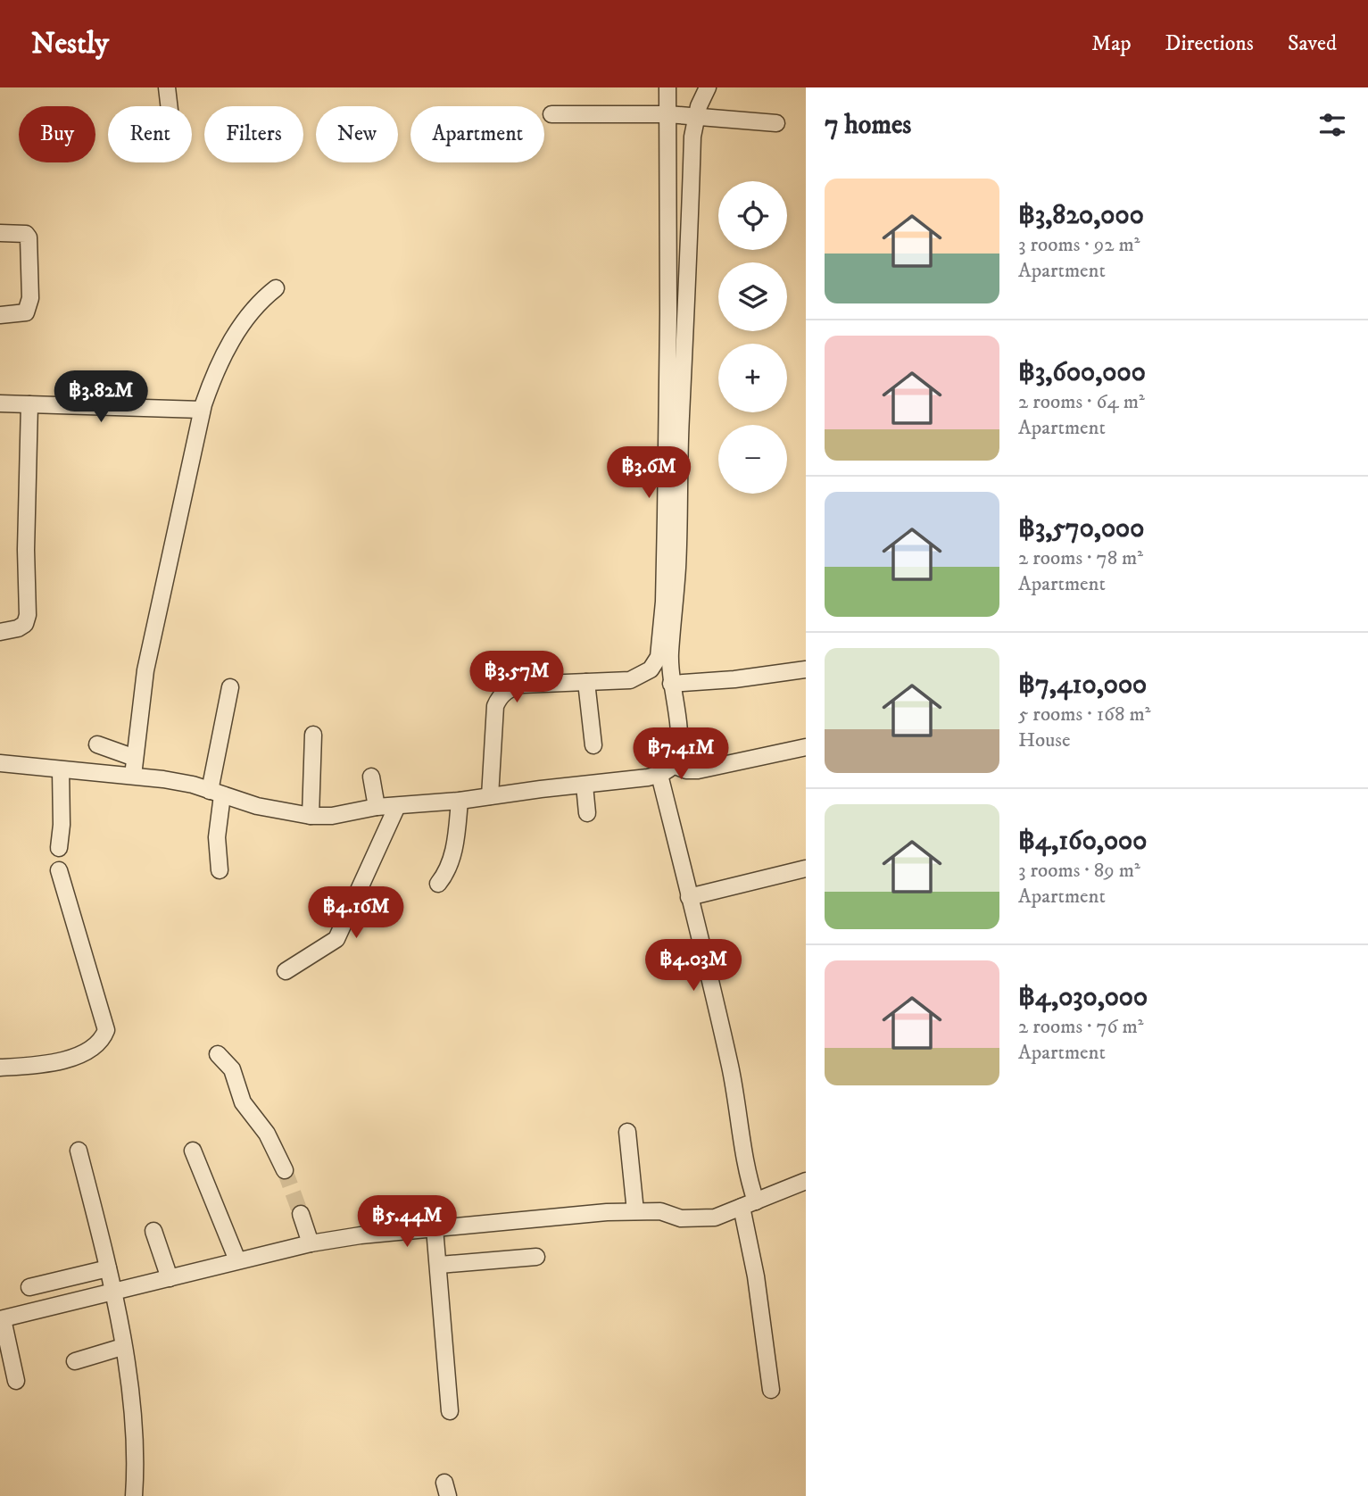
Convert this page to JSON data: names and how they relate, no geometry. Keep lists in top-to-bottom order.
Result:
{
  "page": {
    "header": "Nestly",
    "nav": ["Map", "Directions", "Saved"],
    "heading": "7 homes",
    "chip": [
      "Buy",
      "Rent",
      "Filters",
      "New",
      "Apartment"
    ],
    "list": [
      {
        "name": "฿3,820,000",
        "note": "3 rooms · 92 m² · Apartment"
      },
      {
        "name": "฿3,600,000",
        "note": "2 rooms · 64 m² · Apartment"
      },
      {
        "name": "฿3,570,000",
        "note": "2 rooms · 78 m² · Apartment"
      },
      {
        "name": "฿7,410,000",
        "note": "5 rooms · 168 m² · House"
      },
      {
        "name": "฿4,160,000",
        "note": "3 rooms · 89 m² · Apartment"
      },
      {
        "name": "฿4,030,000",
        "note": "2 rooms · 76 m² · Apartment"
      }
    ],
    "map_buttons": ["+", "−"],
    "price": [
      "฿3.82M",
      "฿3.6M",
      "฿3.57M",
      "฿7.41M",
      "฿4.16M",
      "฿4.03M",
      "฿5.44M"
    ]
  }
}
